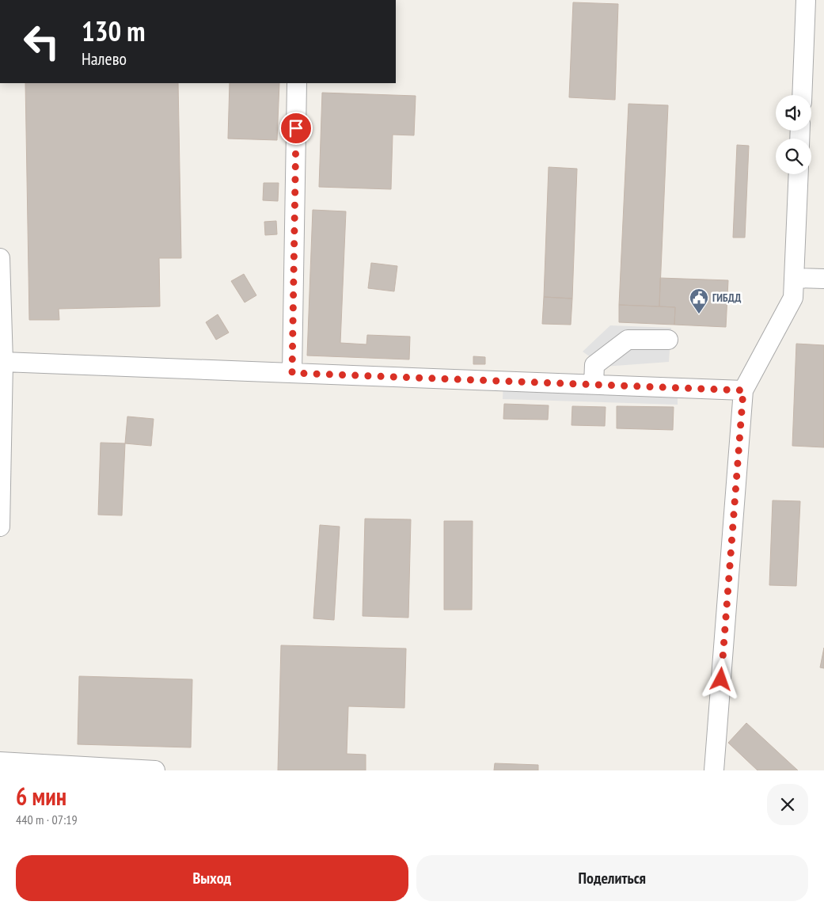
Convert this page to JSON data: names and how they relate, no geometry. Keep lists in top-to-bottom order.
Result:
{
  "places": {
    "public building": ["ГИБДД"]
  },
  "page": {
    "turn": ["130 m", "Налево"],
    "heading": ["6 мин", "440 m · 07:19"],
    "buttons": ["Выход", "Поделиться"]
  }
}
